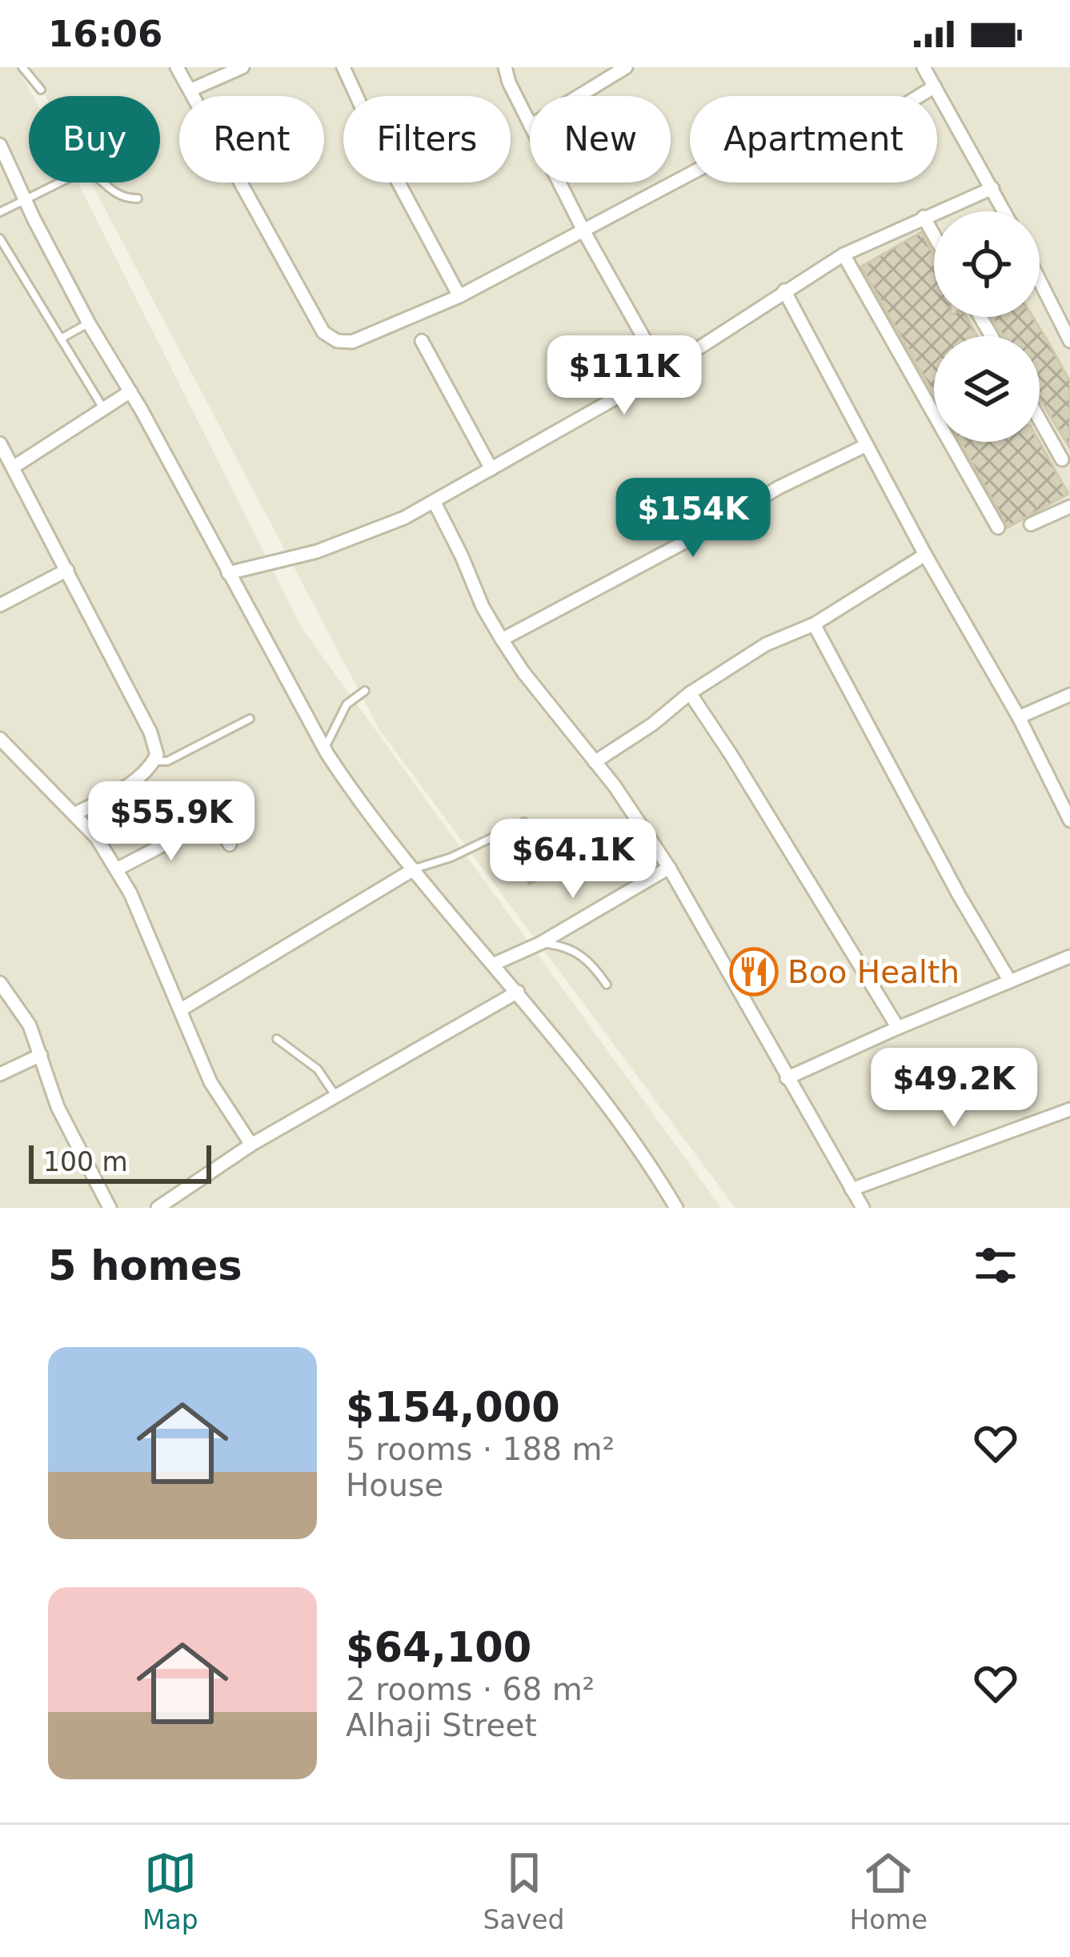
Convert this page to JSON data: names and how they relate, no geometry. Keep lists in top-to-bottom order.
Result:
{
  "places": {
    "restaurant": ["Boo Health"]
  },
  "scale_bar": "100 m",
  "page": {
    "status": "16:06",
    "chip": [
      "Buy",
      "Rent",
      "Filters",
      "New",
      "Apartment"
    ],
    "price": [
      "$111K",
      "$154K",
      "$55.9K",
      "$64.1K",
      "$49.2K"
    ],
    "scale": "100 m",
    "heading": "5 homes",
    "list": [
      {
        "name": "$154,000",
        "note": "5 rooms · 188 m² · House"
      },
      {
        "name": "$64,100",
        "note": "2 rooms · 68 m² · Alhaji Street"
      }
    ],
    "tabs": ["Map", "Saved", "Home"]
  }
}
